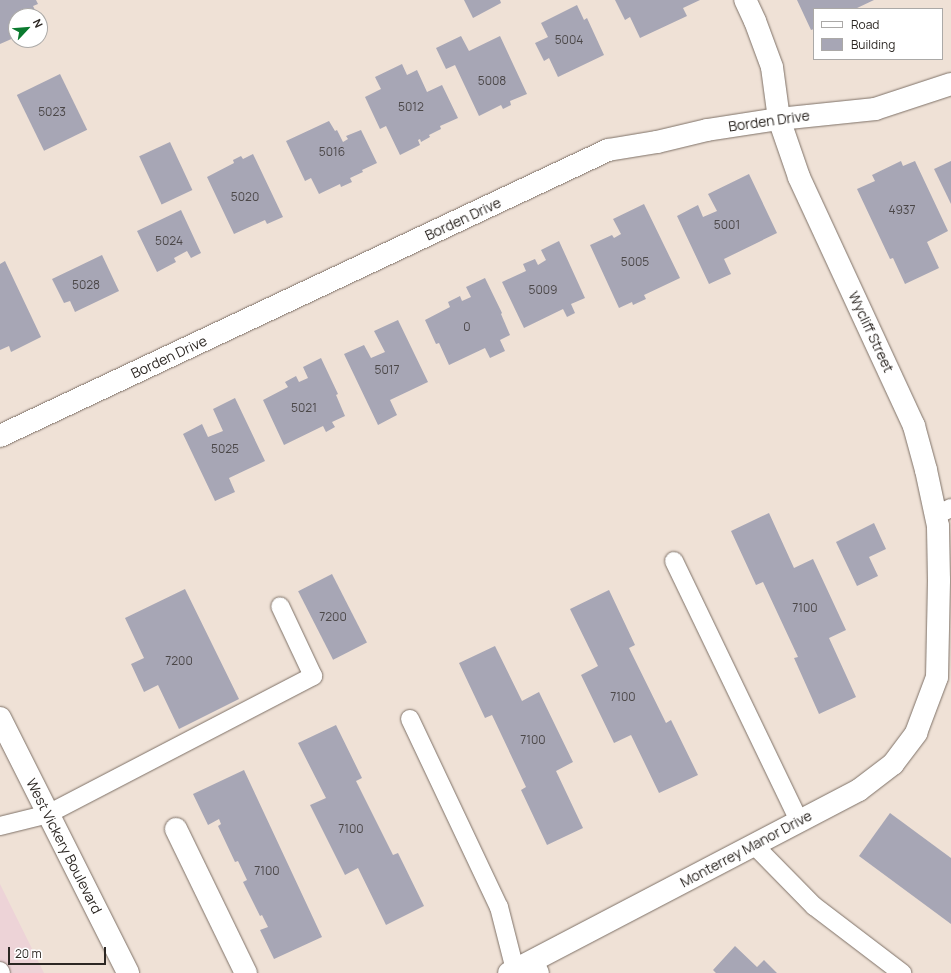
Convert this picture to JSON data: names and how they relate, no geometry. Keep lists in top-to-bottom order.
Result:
{
  "streets": {
    "street": [
      "Borden Drive",
      "Wycliff Street",
      "West Vickery Boulevard",
      "Monterrey Manor Drive"
    ]
  },
  "crossings": [
    ["Borden Drive", "Wycliff Street"],
    ["Wycliff Street", "Monterrey Manor Drive"]
  ],
  "house_numbers": [
    "5004",
    "5008",
    "5012",
    "5023",
    "5016",
    "5020",
    "4937",
    "5001",
    "5024",
    "5005",
    "5028",
    "5009",
    "0",
    "5017",
    "5021",
    "5025",
    "7100",
    "7200",
    "7200",
    "7100",
    "7100",
    "7100",
    "7100"
  ],
  "legend": ["Road", "Building"],
  "scale_bar": "20 m",
  "north": "top right"
}
